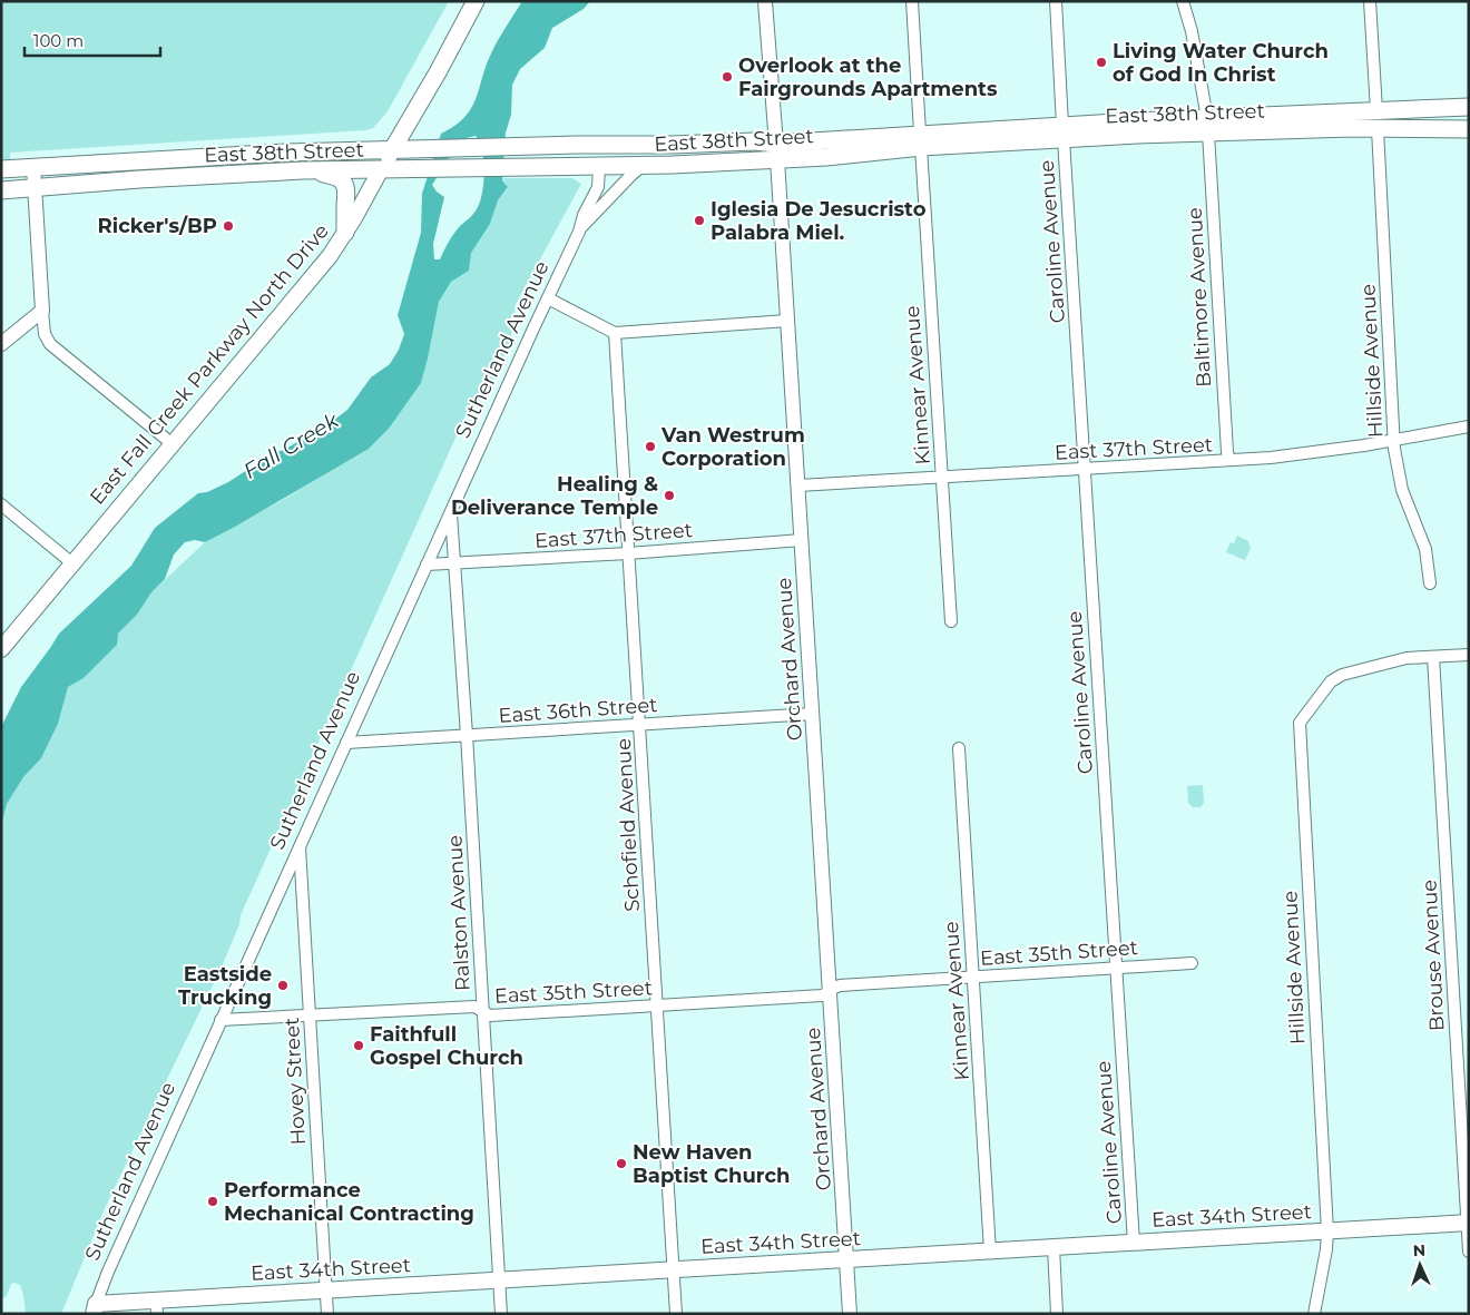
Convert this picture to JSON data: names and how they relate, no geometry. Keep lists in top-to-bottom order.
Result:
{
  "streets": {
    "main road": ["East 38th Street", "East Fall Creek Parkway North Drive", "East 34th Street"],
    "street": [
      "Caroline Avenue",
      "Baltimore Avenue",
      "Sutherland Avenue",
      "Hillside Avenue",
      "Kinnear Avenue",
      "East 37th Street",
      "Orchard Avenue",
      "East 36th Street",
      "Schofield Avenue",
      "Ralston Avenue",
      "East 35th Street",
      "Brouse Avenue",
      "Hovey Street"
    ]
  },
  "crossings": [
    ["East 38th Street", "Caroline Avenue"],
    ["East 38th Street", "Baltimore Avenue"],
    ["East 38th Street", "Sutherland Avenue"],
    ["East 38th Street", "Hillside Avenue"],
    ["East 38th Street", "East Fall Creek Parkway North Drive"],
    ["East 38th Street", "Kinnear Avenue"],
    ["East 38th Street", "Orchard Avenue"],
    ["Caroline Avenue", "East 37th Street"],
    ["Caroline Avenue", "East 35th Street"],
    ["Caroline Avenue", "East 34th Street"],
    ["Baltimore Avenue", "East 37th Street"],
    ["Sutherland Avenue", "East 37th Street"],
    ["Sutherland Avenue", "East 36th Street"],
    ["Sutherland Avenue", "Ralston Avenue"],
    ["Sutherland Avenue", "East 35th Street"],
    ["Sutherland Avenue", "Hovey Street"],
    ["Sutherland Avenue", "East 34th Street"],
    ["Hillside Avenue", "East 37th Street"],
    ["Hillside Avenue", "Brouse Avenue"],
    ["Hillside Avenue", "East 34th Street"],
    ["Kinnear Avenue", "East 37th Street"],
    ["Kinnear Avenue", "East 35th Street"],
    ["Kinnear Avenue", "East 34th Street"],
    ["East 37th Street", "Orchard Avenue"],
    ["East 37th Street", "Schofield Avenue"],
    ["East 37th Street", "Ralston Avenue"],
    ["Orchard Avenue", "East 36th Street"],
    ["Orchard Avenue", "East 35th Street"],
    ["Orchard Avenue", "East 34th Street"],
    ["East 36th Street", "Schofield Avenue"],
    ["East 36th Street", "Ralston Avenue"],
    ["Schofield Avenue", "East 35th Street"],
    ["Schofield Avenue", "East 34th Street"],
    ["Ralston Avenue", "East 35th Street"],
    ["Ralston Avenue", "East 34th Street"],
    ["East 35th Street", "Hovey Street"],
    ["Brouse Avenue", "East 34th Street"],
    ["Hovey Street", "East 34th Street"]
  ],
  "water": ["Fall Creek"],
  "places": [
    "Living Water Church of God In Christ",
    "Overlook at the Fairgrounds Apartments",
    "Iglesia De Jesucristo Palabra Miel.",
    "Ricker's/BP",
    "Van Westrum Corporation",
    "Healing & Deliverance Temple",
    "Eastside Trucking",
    "Faithfull Gospel Church",
    "New Haven Baptist Church",
    "Performance Mechanical Contracting"
  ],
  "scale_bar": "100 m",
  "north": "top"
}
